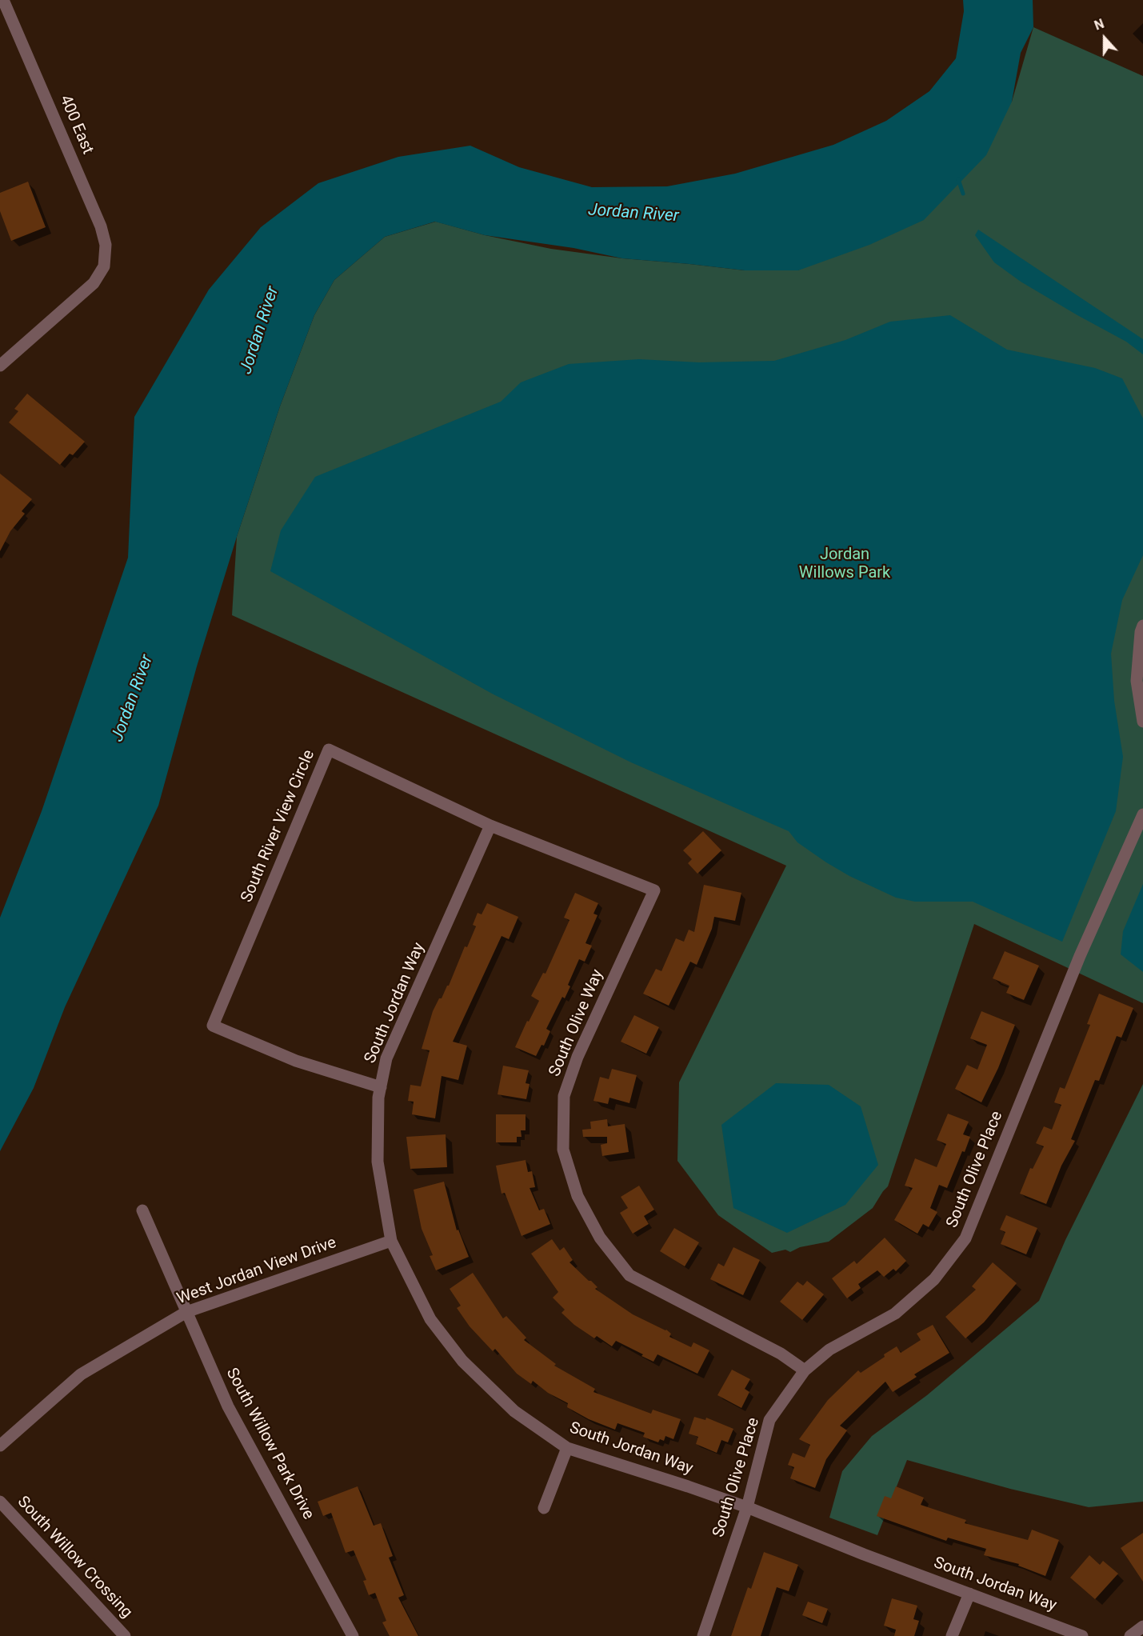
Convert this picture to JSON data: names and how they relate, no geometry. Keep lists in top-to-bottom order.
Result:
{
  "streets": {
    "street": [
      "400 East",
      "South River View Circle",
      "South Jordan Way",
      "South Olive Way",
      "South Olive Place",
      "West Jordan View Drive",
      "South Willow Park Drive",
      "South Willow Crossing"
    ]
  },
  "crossings": [
    ["South River View Circle", "South Jordan Way"],
    ["South River View Circle", "South Olive Way"],
    ["South Jordan Way", "South Olive Place"],
    ["South Jordan Way", "West Jordan View Drive"],
    ["South Olive Way", "South Olive Place"],
    ["West Jordan View Drive", "South Willow Park Drive"]
  ],
  "water": ["Jordan River"],
  "parks": ["Jordan Willows Park"],
  "north": "top"
}
